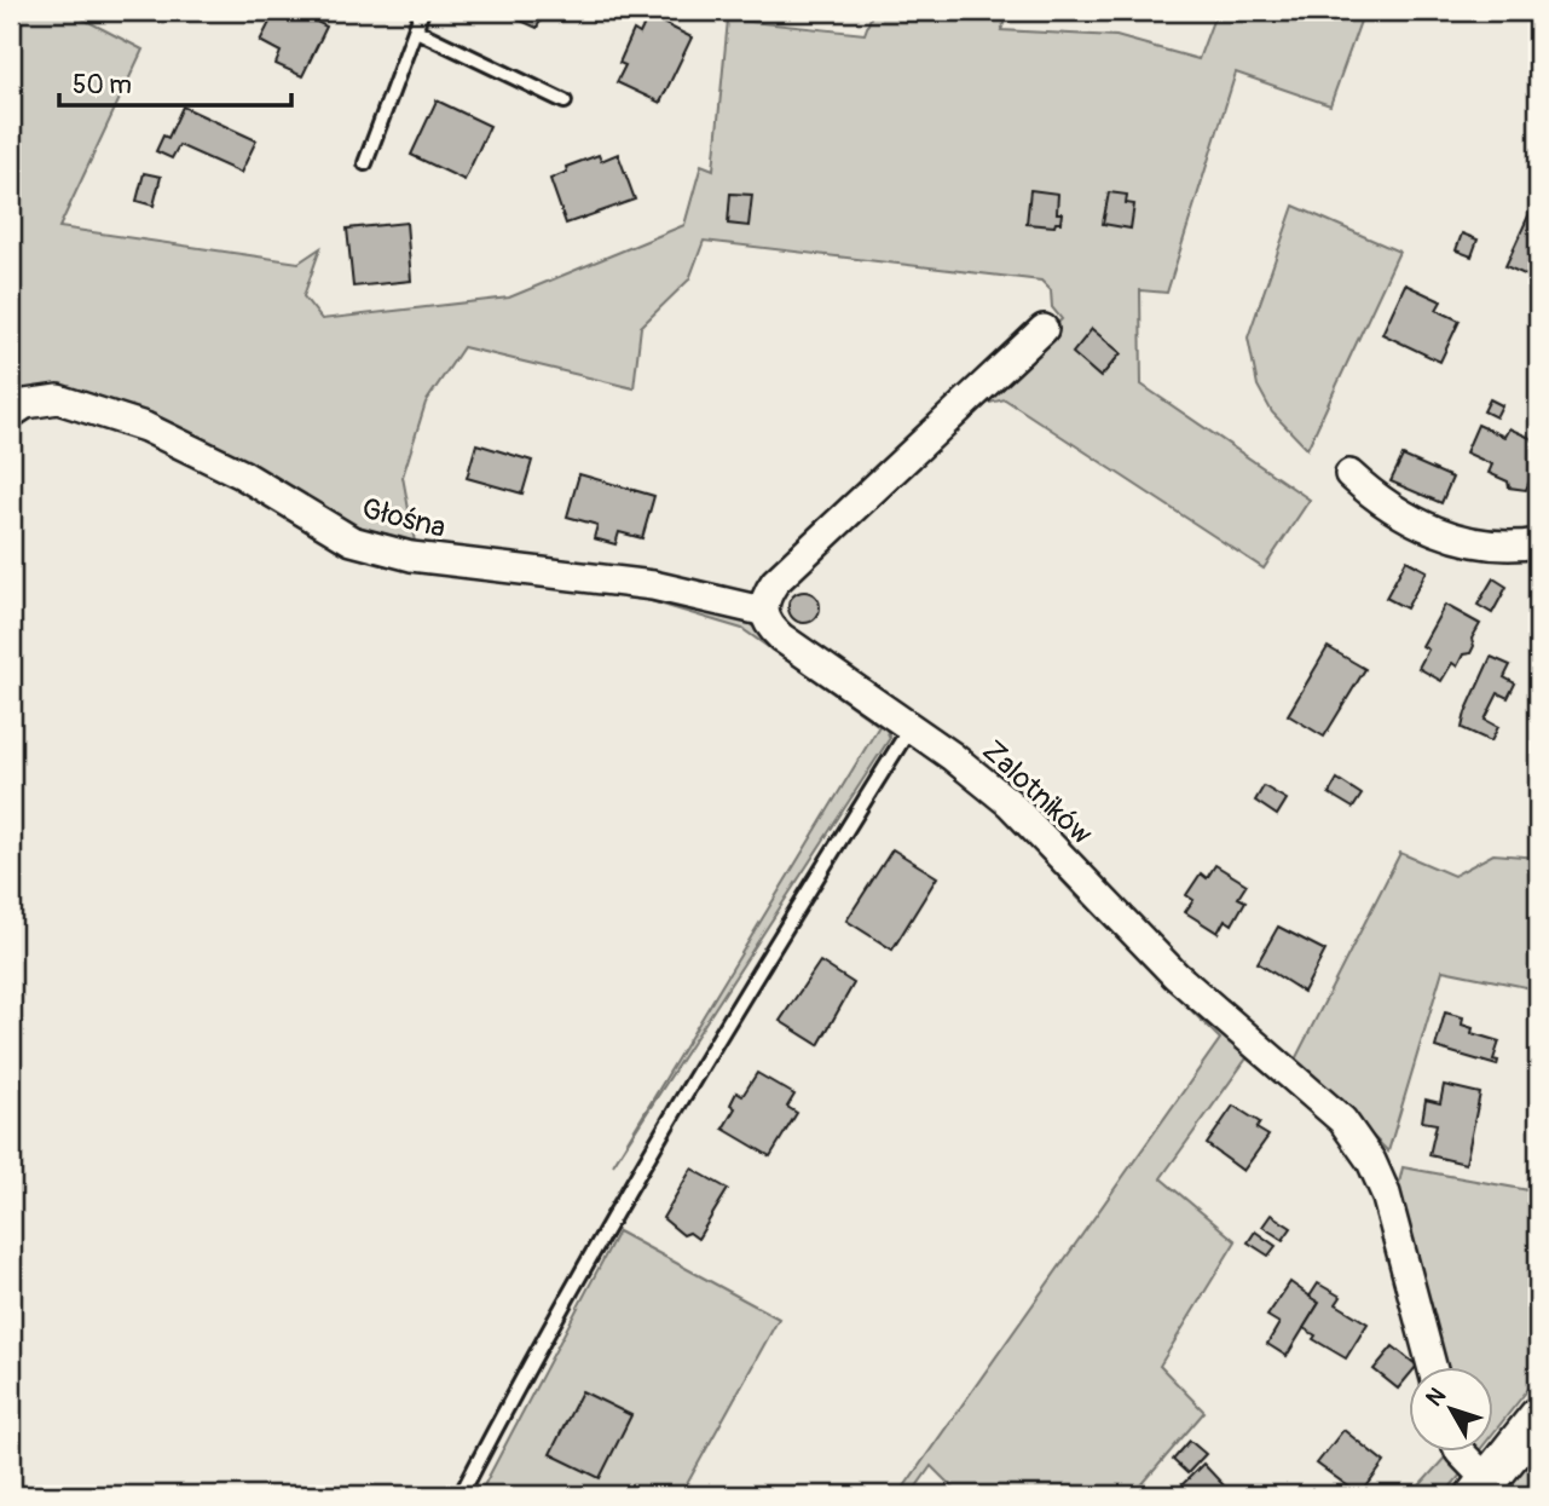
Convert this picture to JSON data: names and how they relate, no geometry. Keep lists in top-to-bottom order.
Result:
{
  "streets": {
    "street": ["Głośna", "Zalotników"]
  },
  "crossings": [
    ["Głośna", "Zalotników"]
  ],
  "scale_bar": "50 m",
  "north": "top left"
}
